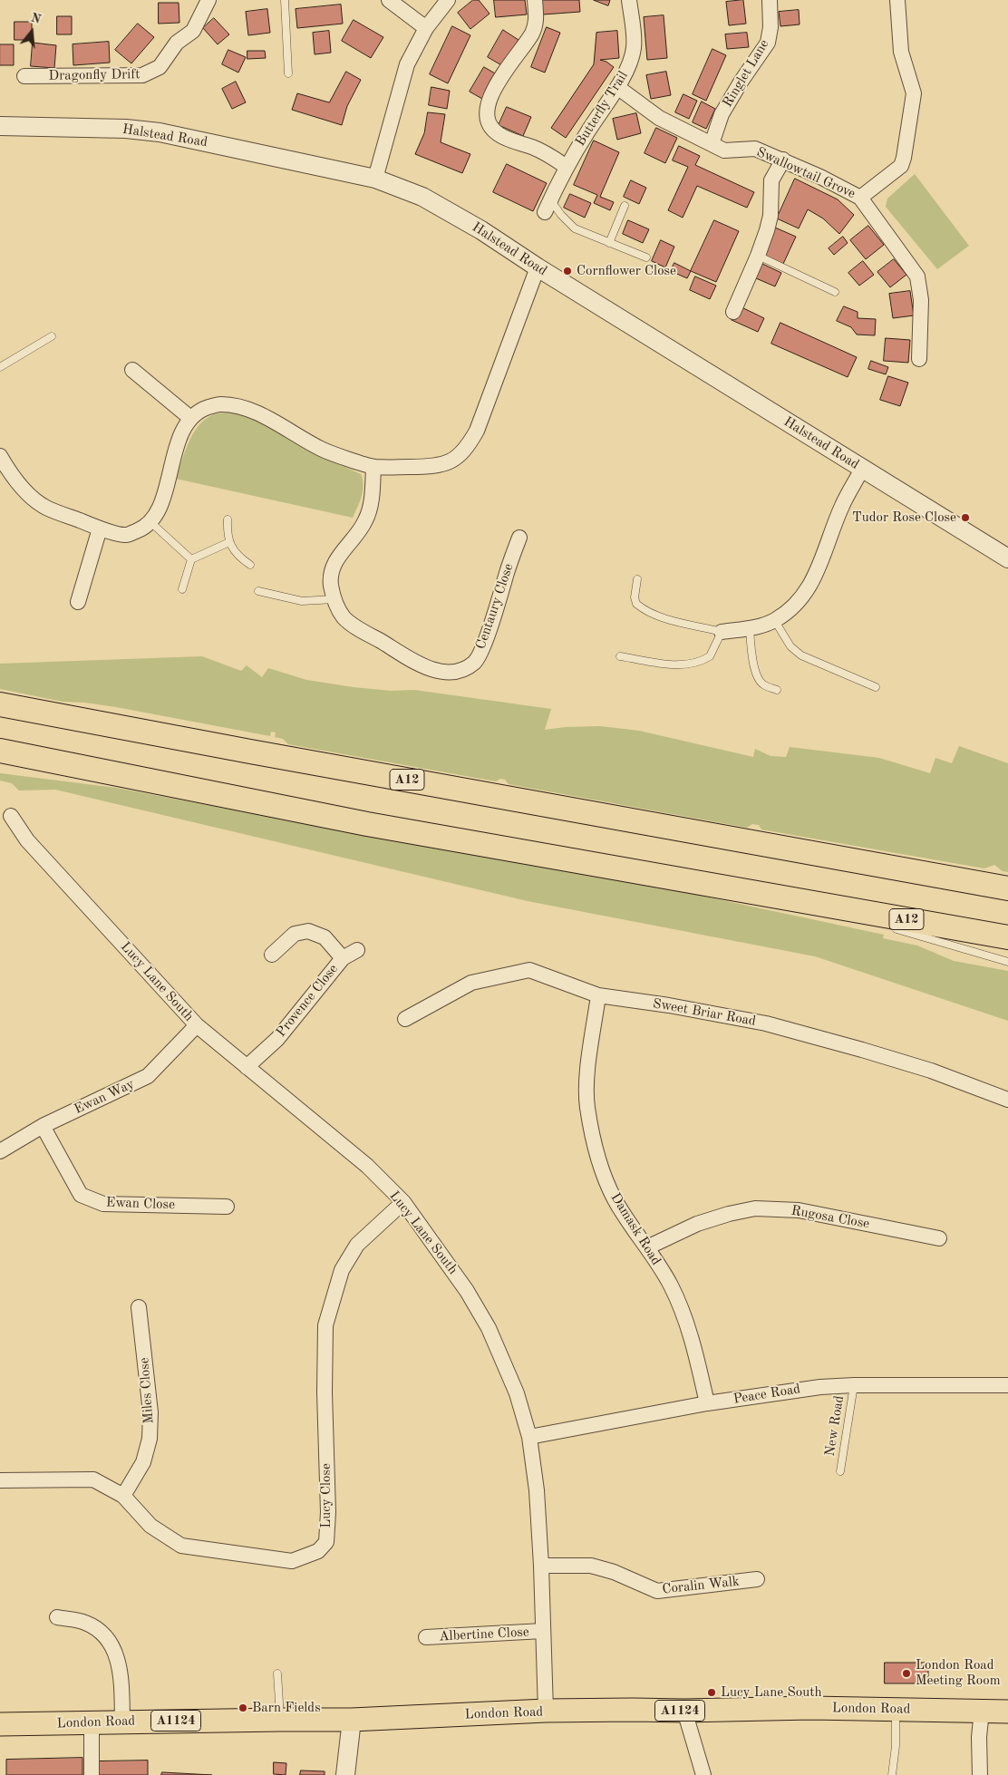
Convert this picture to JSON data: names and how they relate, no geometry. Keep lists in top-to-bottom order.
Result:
{
  "streets": {
    "highway": ["A12"],
    "main road": ["London Road", "A1124"],
    "street": [
      "Ringlet Lane",
      "Dragonfly Drift",
      "Butterfly Trail",
      "Halstead Road",
      "Swallowtail Grove",
      "Centaury Close",
      "Lucy Lane South",
      "Provence Close",
      "Sweet Briar Road",
      "Ewan Way",
      "Ewan Close",
      "Rugosa Close",
      "Damask Road",
      "Miles Close",
      "Peace Road",
      "Lucy Close",
      "Coralin Walk",
      "Albertine Close"
    ],
    "lane": ["New Road"]
  },
  "crossings": [
    ["Ringlet Lane", "Swallowtail Grove"],
    ["Butterfly Trail", "Swallowtail Grove"],
    ["Lucy Lane South", "Provence Close"],
    ["Lucy Lane South", "Ewan Way"],
    ["Lucy Lane South", "Peace Road"],
    ["Lucy Lane South", "Lucy Close"],
    ["Lucy Lane South", "Coralin Walk"],
    ["Lucy Lane South", "Albertine Close"],
    ["Lucy Lane South", "London Road"],
    ["Sweet Briar Road", "Damask Road"],
    ["Ewan Way", "Ewan Close"],
    ["Rugosa Close", "Damask Road"],
    ["Damask Road", "Peace Road"],
    ["Miles Close", "Lucy Close"],
    ["Peace Road", "New Road"]
  ],
  "places": [
    "Cornflower Close",
    "Tudor Rose Close",
    "London Road Meeting Room",
    "Lucy Lane South",
    "Barn Fields"
  ],
  "north": "top"
}
